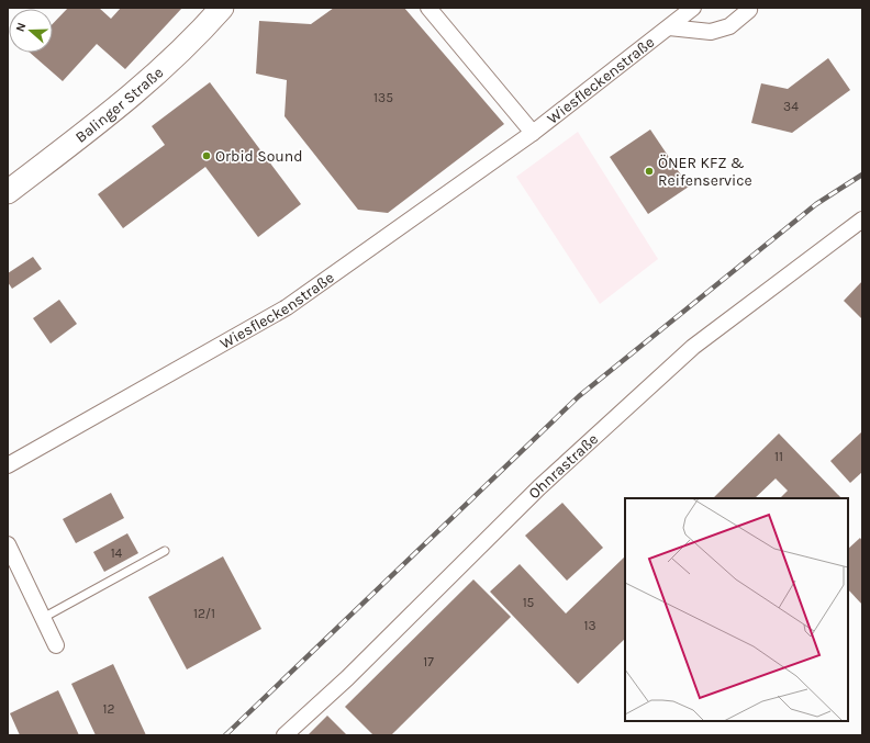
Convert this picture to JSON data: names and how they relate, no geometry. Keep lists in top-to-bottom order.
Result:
{
  "streets": {
    "main road": ["Balinger Straße"],
    "street": ["Wiesfleckenstraße", "Ohnrastraße"]
  },
  "places": ["Orbid Sound", "ÖNER KFZ & Reifenservice"],
  "house_numbers": [
    "135",
    "34",
    "11",
    "14",
    "15",
    "12/1",
    "13",
    "17",
    "12"
  ],
  "north": "left"
}
